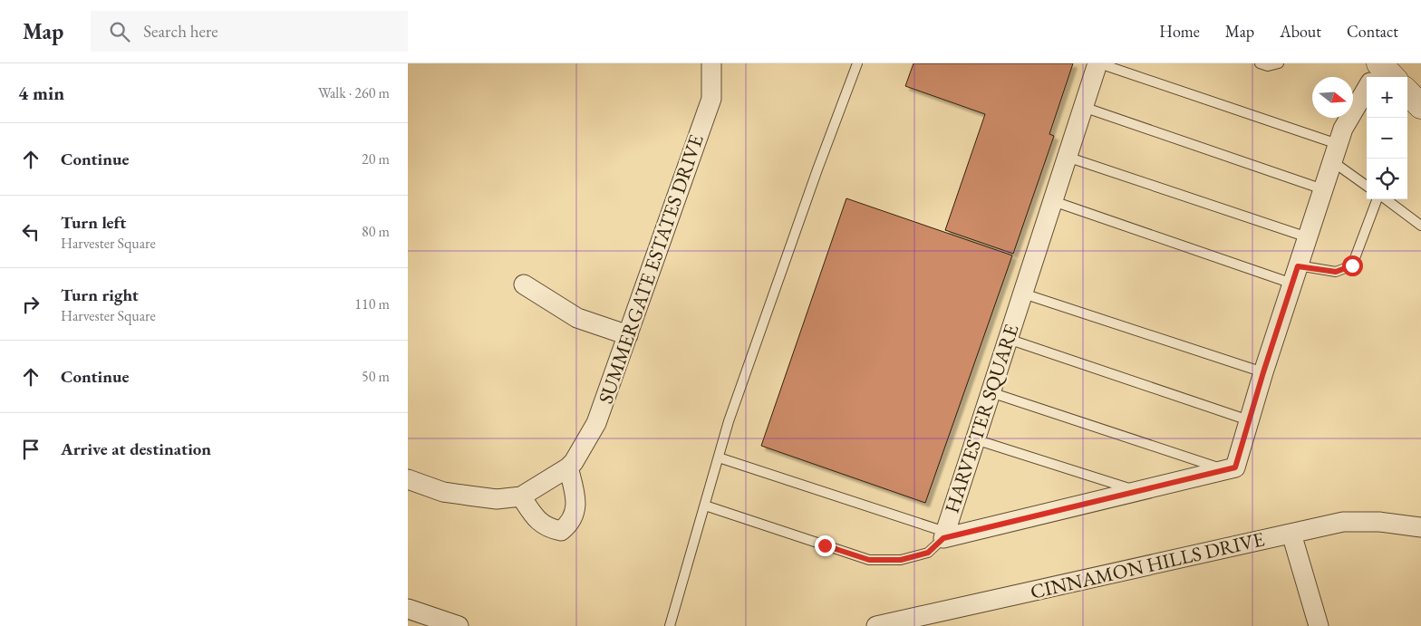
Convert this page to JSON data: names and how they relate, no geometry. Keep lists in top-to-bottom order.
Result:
{
  "streets": {
    "street": ["SUMMERGATE ESTATES DRIVE", "HARVESTER SQUARE", "CINNAMON HILLS DRIVE"]
  },
  "north": "right",
  "page": {
    "header": "Map",
    "search": "Search here",
    "nav": [
      "Home",
      "Map",
      "About",
      "Contact"
    ],
    "heading": ["4 min", "Walk · 260 m"],
    "map_buttons": ["+", "−"],
    "list": [
      ["Continue", "20 m"],
      ["Turn left", "Harvester Square", "80 m"],
      ["Turn right", "Harvester Square", "110 m"],
      ["Continue", "50 m"],
      "Arrive at destination"
    ]
  }
}
